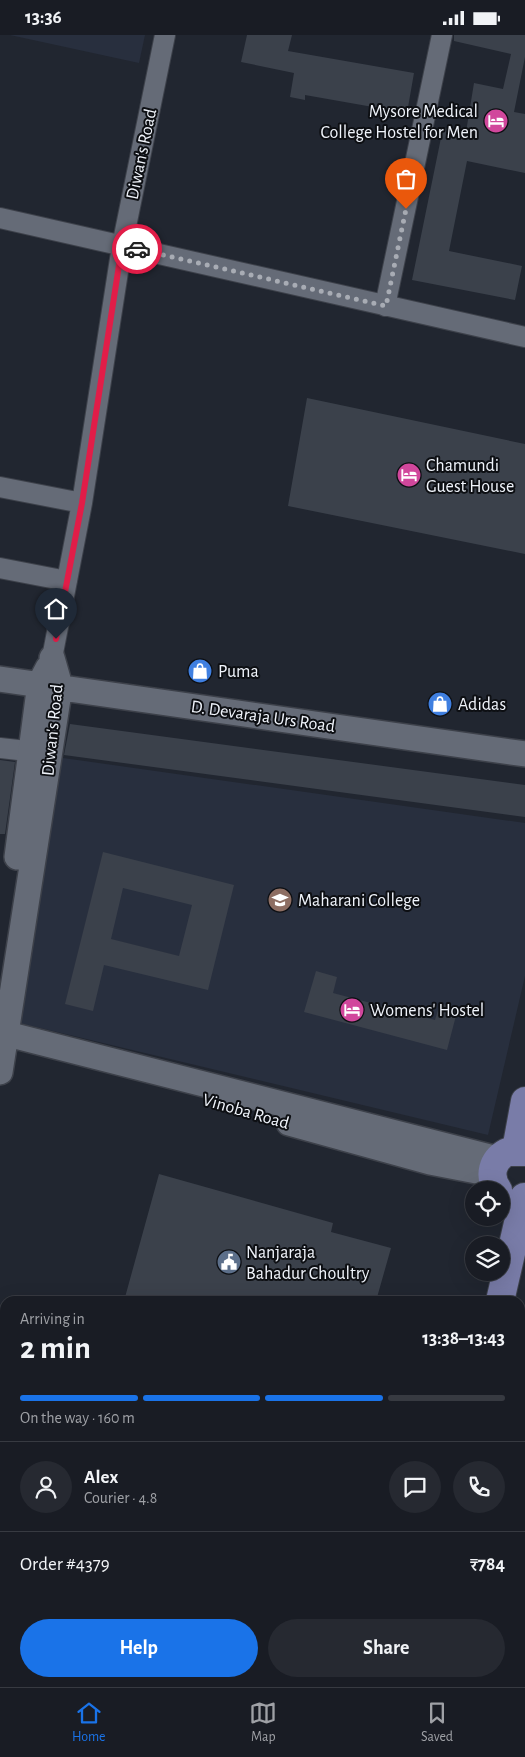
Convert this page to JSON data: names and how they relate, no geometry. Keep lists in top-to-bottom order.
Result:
{
  "streets": {
    "street": ["Diwan's Road", "D. Devaraja Urs Road", "Vinoba Road"]
  },
  "crossings": [
    ["Diwan's Road", "Vinoba Road"]
  ],
  "places": {
    "hotel": ["Mysore Medical College Hostel for Men", "Chamundi Guest House", "Womens' Hostel"],
    "shop": ["Puma", "Adidas"],
    "school or university": ["Maharani College"],
    "public building": ["Nanjaraja Bahadur Choultry"]
  },
  "page": {
    "status": "13:36",
    "heading": ["2 min", "Arriving in", "13:38–13:43"],
    "panel": [
      "Alex",
      "Courier · 4.8",
      "Order #4379",
      "₹784"
    ],
    "bar": "On the way · 160 m",
    "buttons": ["Help", "Share"],
    "tabs": ["Home", "Map", "Saved"]
  }
}
